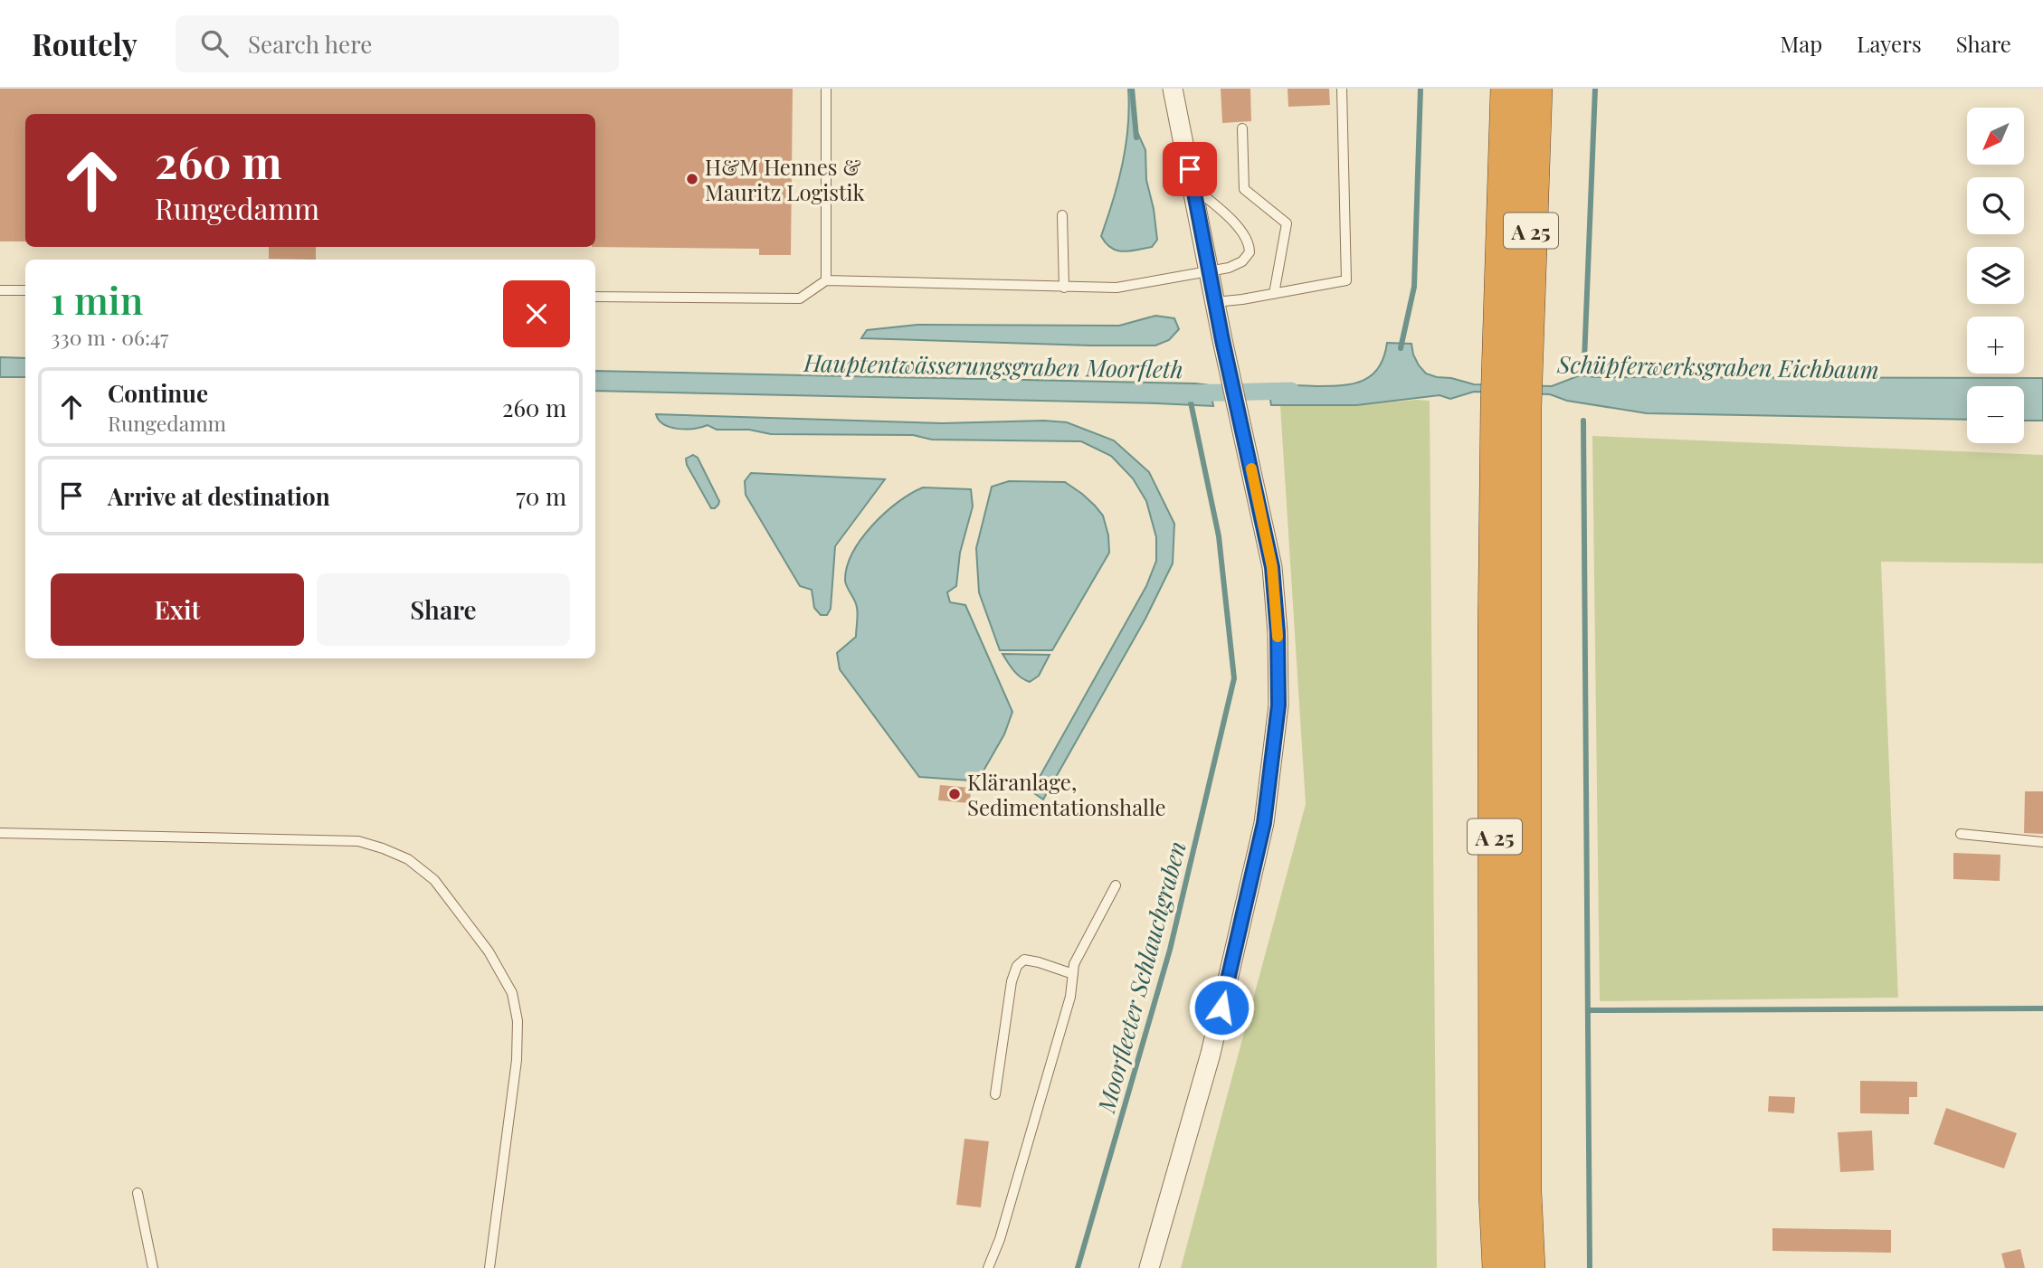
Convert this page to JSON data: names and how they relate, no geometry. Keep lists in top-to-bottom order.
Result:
{
  "streets": {
    "highway": ["A 25"]
  },
  "water": ["Hauptentwässerungsgraben Moorfleth", "Schüpferwerksgraben Eichbaum", "Moorfleeter Schlauchgraben"],
  "places": ["H&M Hennes & Mauritz Logistik", "Kläranlage, Sedimentationshalle"],
  "north": "bottom left",
  "page": {
    "header": "Routely",
    "search": "Search here",
    "nav": ["Map", "Layers", "Share"],
    "map_buttons": ["+", "−"],
    "turn": ["260 m", "Rungedamm"],
    "heading": ["1 min", "330 m · 06:47"],
    "list": [
      {
        "name": "Continue",
        "note": "Rungedamm",
        "value": "260 m"
      },
      {
        "name": "Arrive at destination",
        "value": "70 m"
      }
    ],
    "buttons": ["Exit", "Share"]
  }
}
